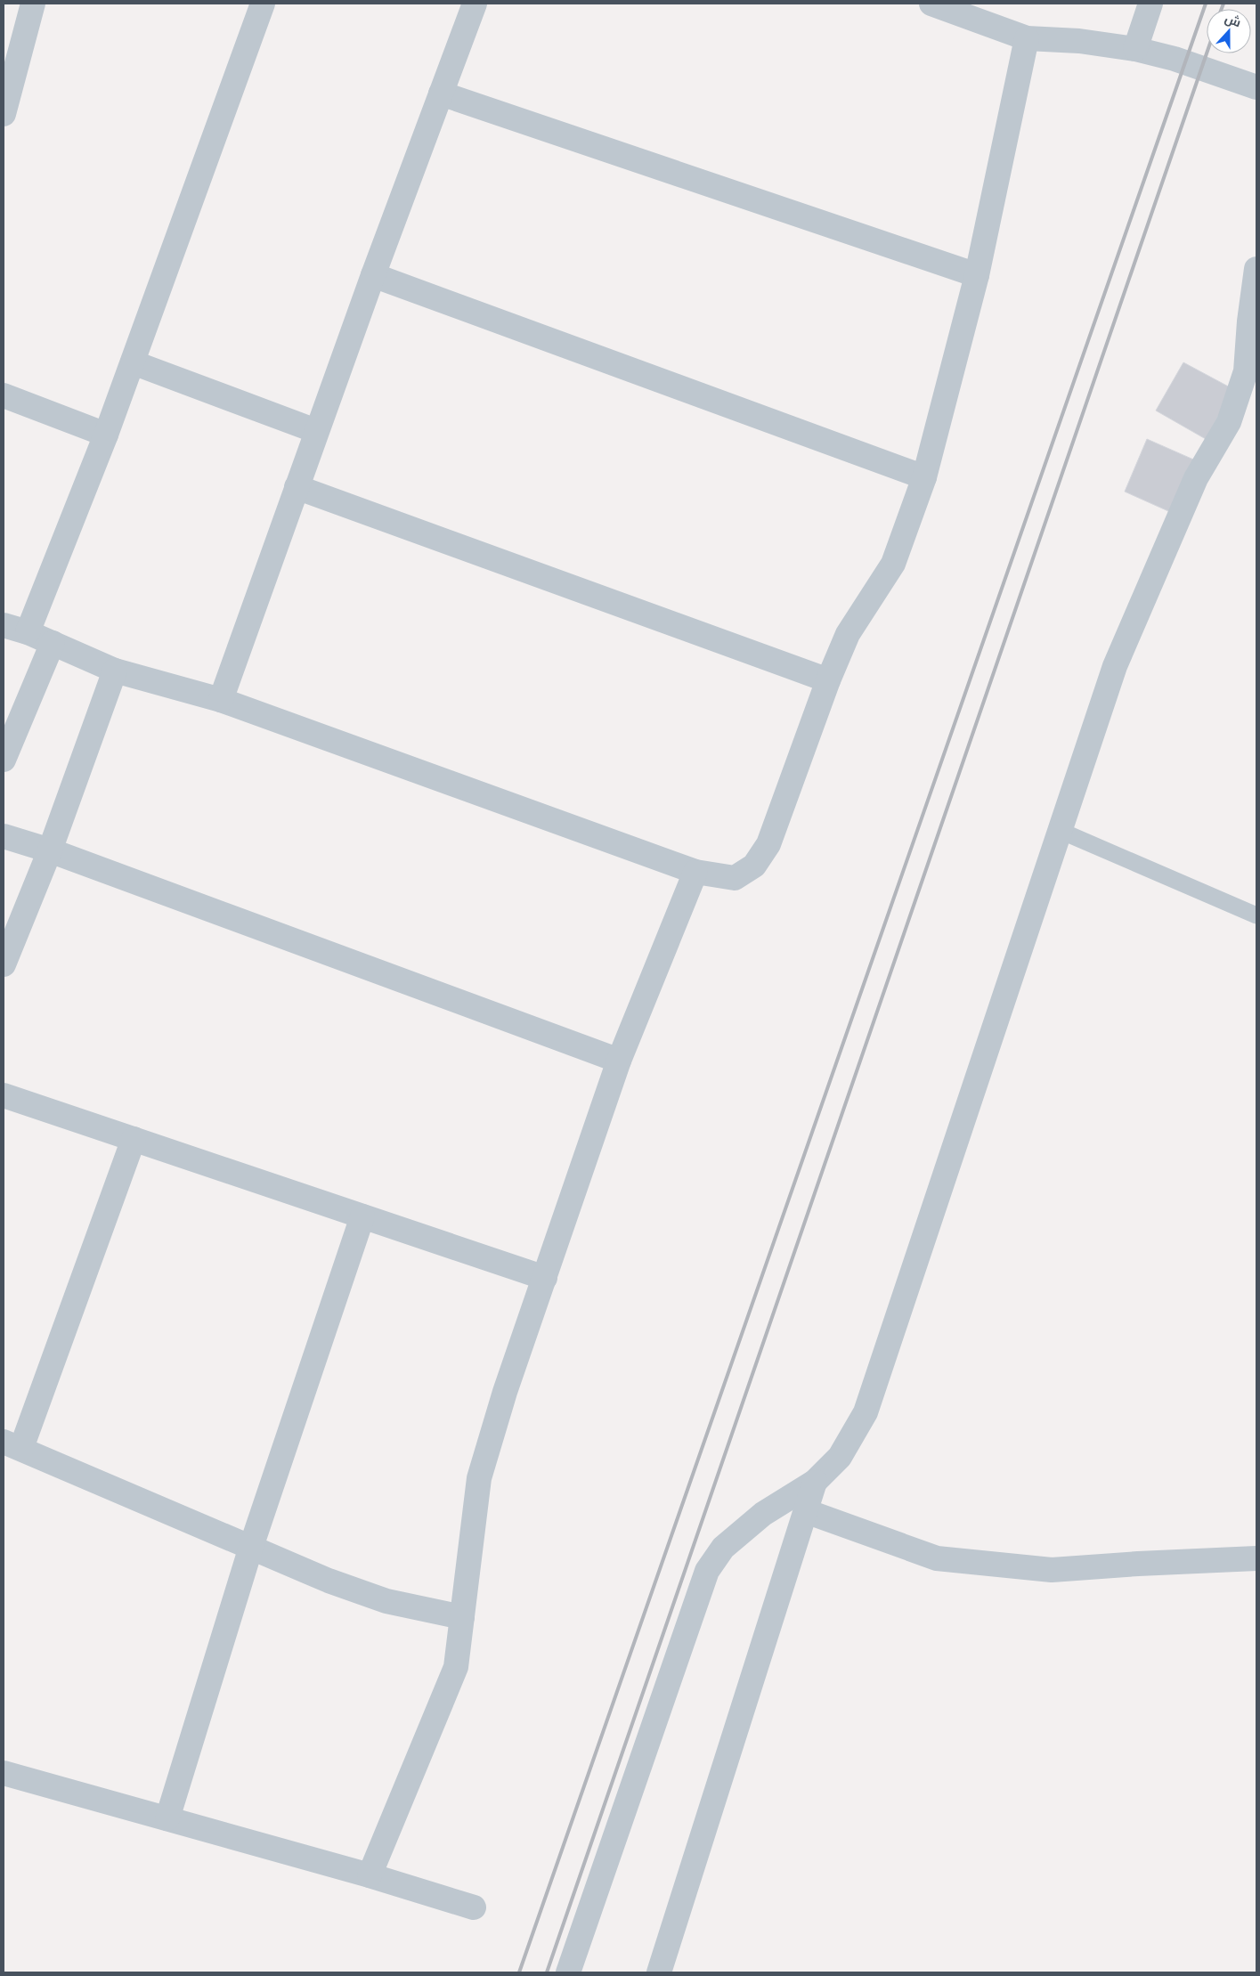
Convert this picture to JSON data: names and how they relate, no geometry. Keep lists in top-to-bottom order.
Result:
{
  "north": "top"
}
